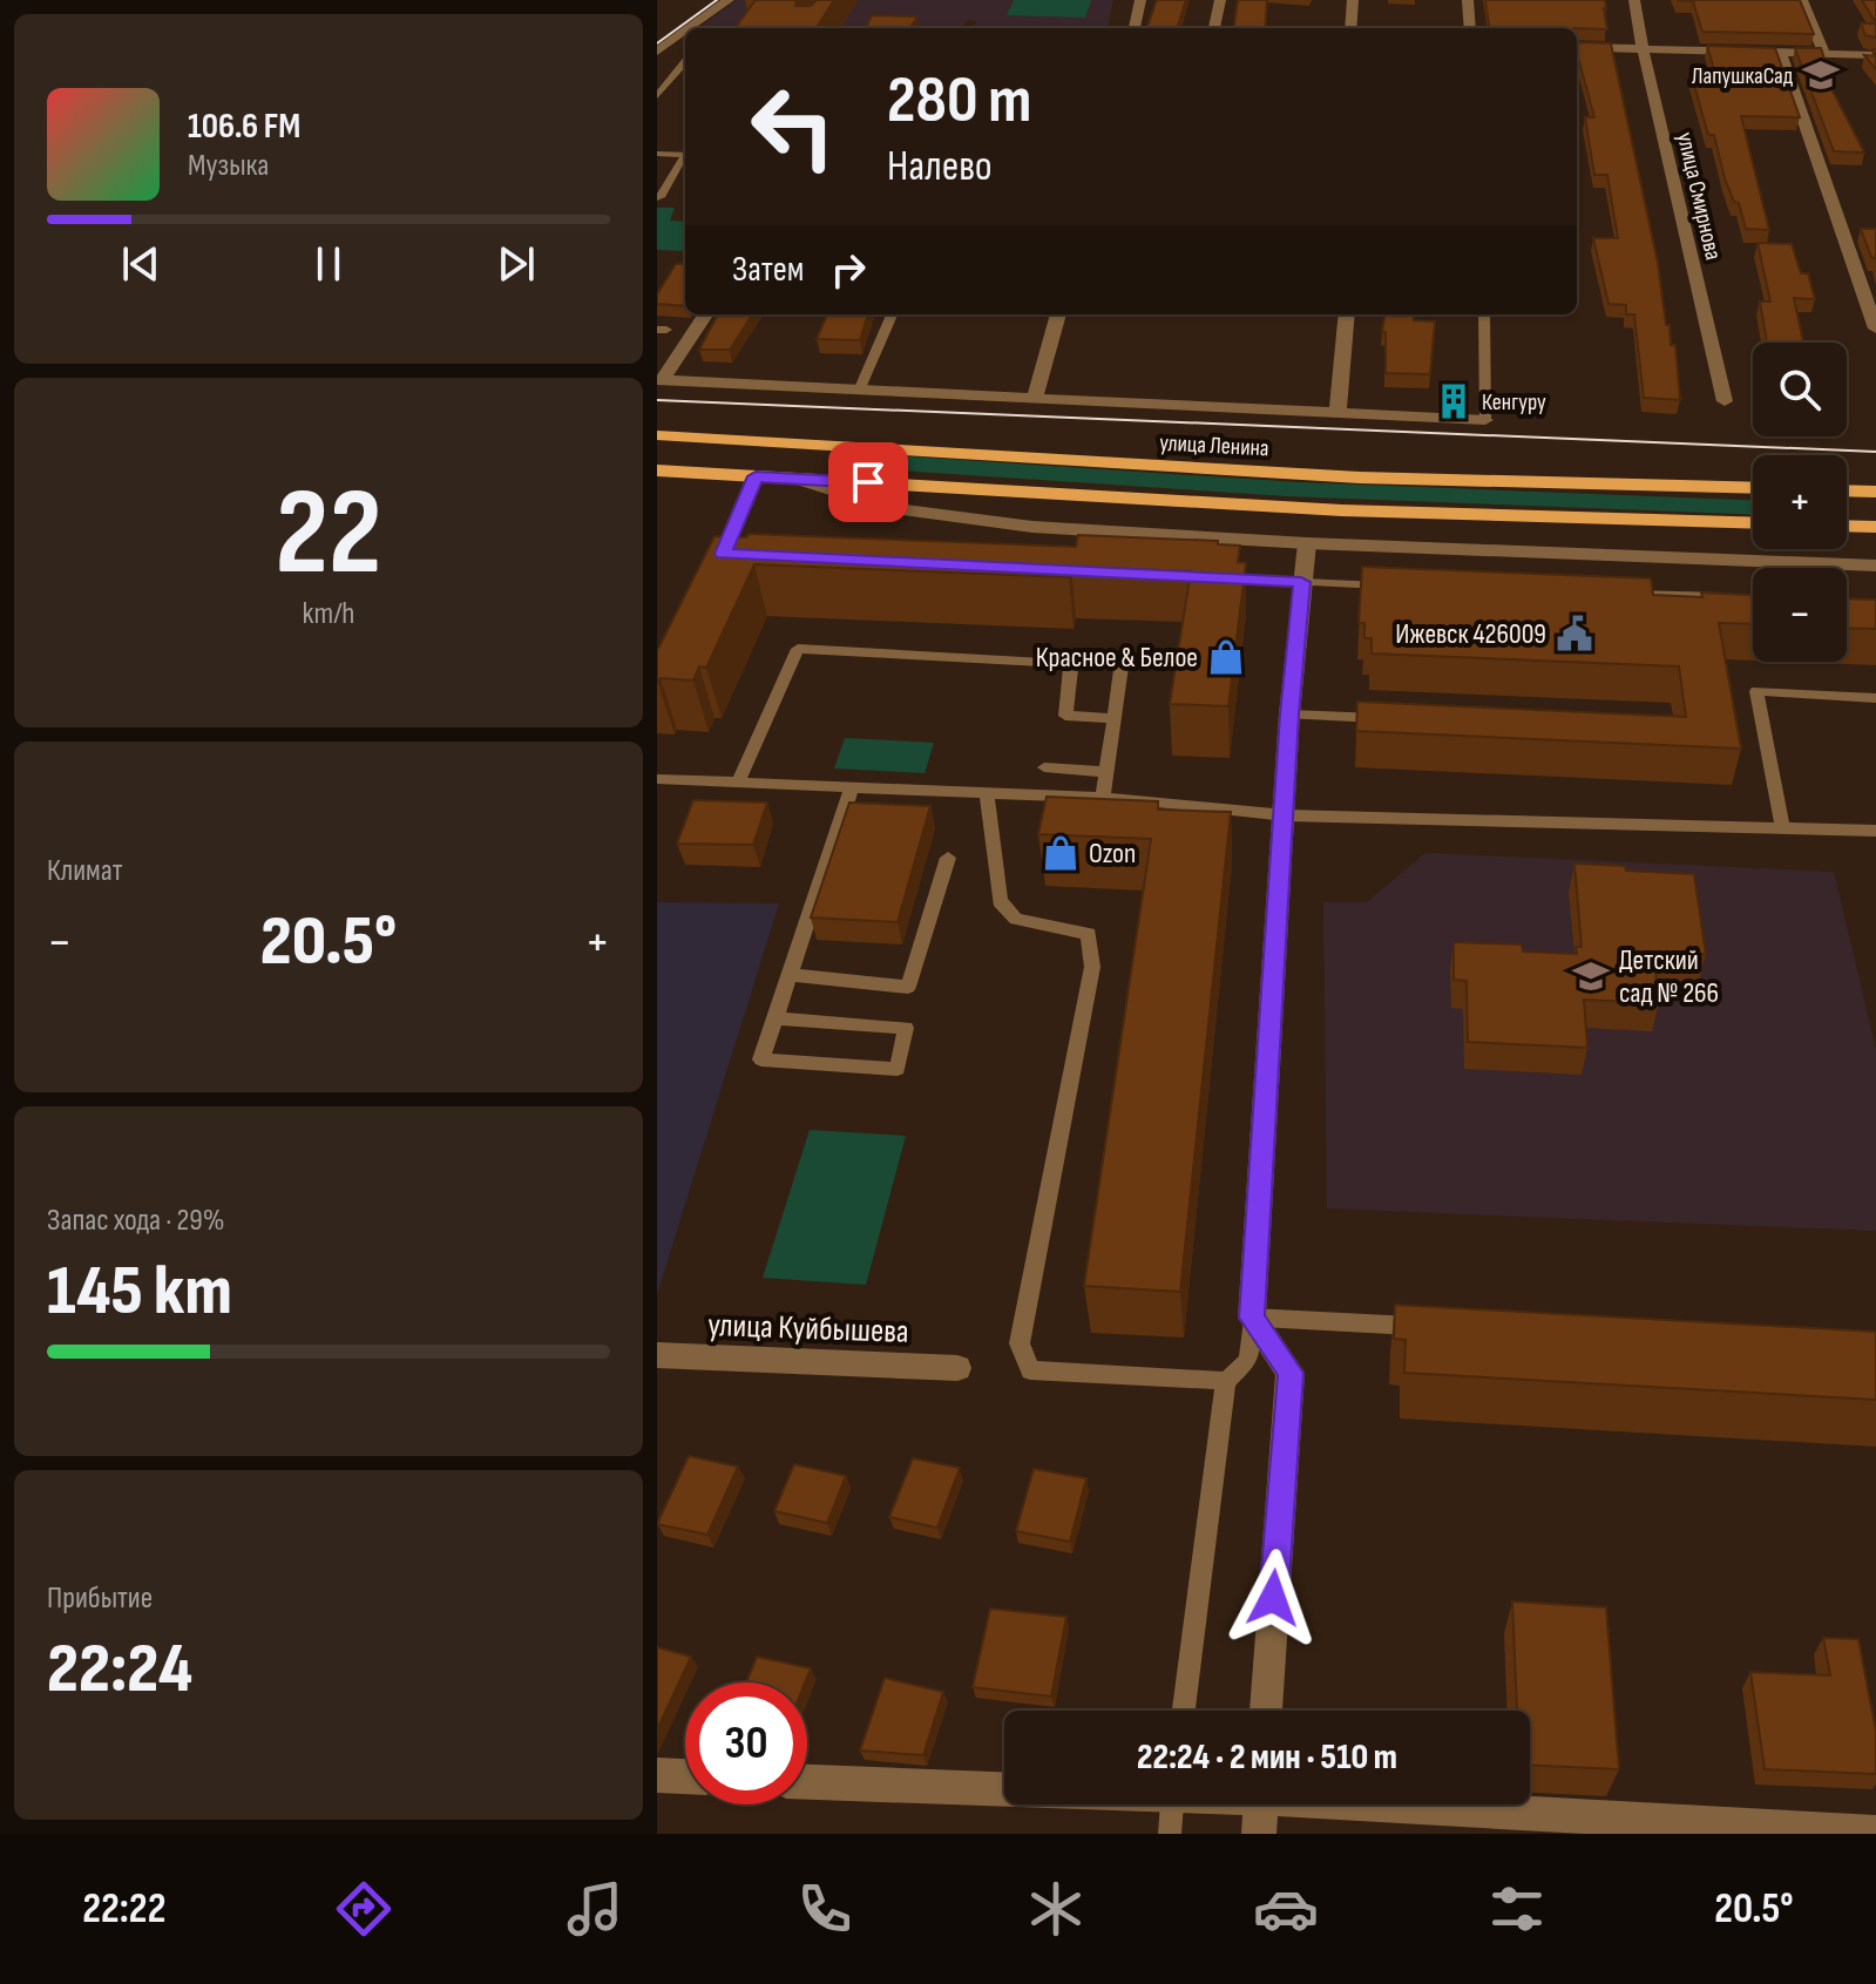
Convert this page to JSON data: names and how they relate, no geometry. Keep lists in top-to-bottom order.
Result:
{
  "streets": {
    "main road": ["улица Ленина"],
    "street": ["улица Смирнова", "улица Куйбышева"]
  },
  "places": {
    "school or university": ["ЛапушкаСад", "Детский сад № 266"],
    "building": ["Кенгуру"],
    "public building": ["Ижевск 426009"],
    "shop": ["Красное & Белое", "Ozon"]
  },
  "page": {
    "turn": ["280 m", "Налево"],
    "song": ["106.6 FM", "Музыка"],
    "then": "Затем",
    "map_buttons": ["+", "−"],
    "tile": [
      ["22", "km/h"],
      "Климат",
      ["Запас хода · 29%", "145 km"],
      ["Прибытие", "22:24"]
    ],
    "heat": ["−", "20.5°", "+"],
    "limit": "30",
    "trip": "22:24 · 2 мин · 510 m",
    "tabs": ["22:22", "20.5°"]
  }
}
